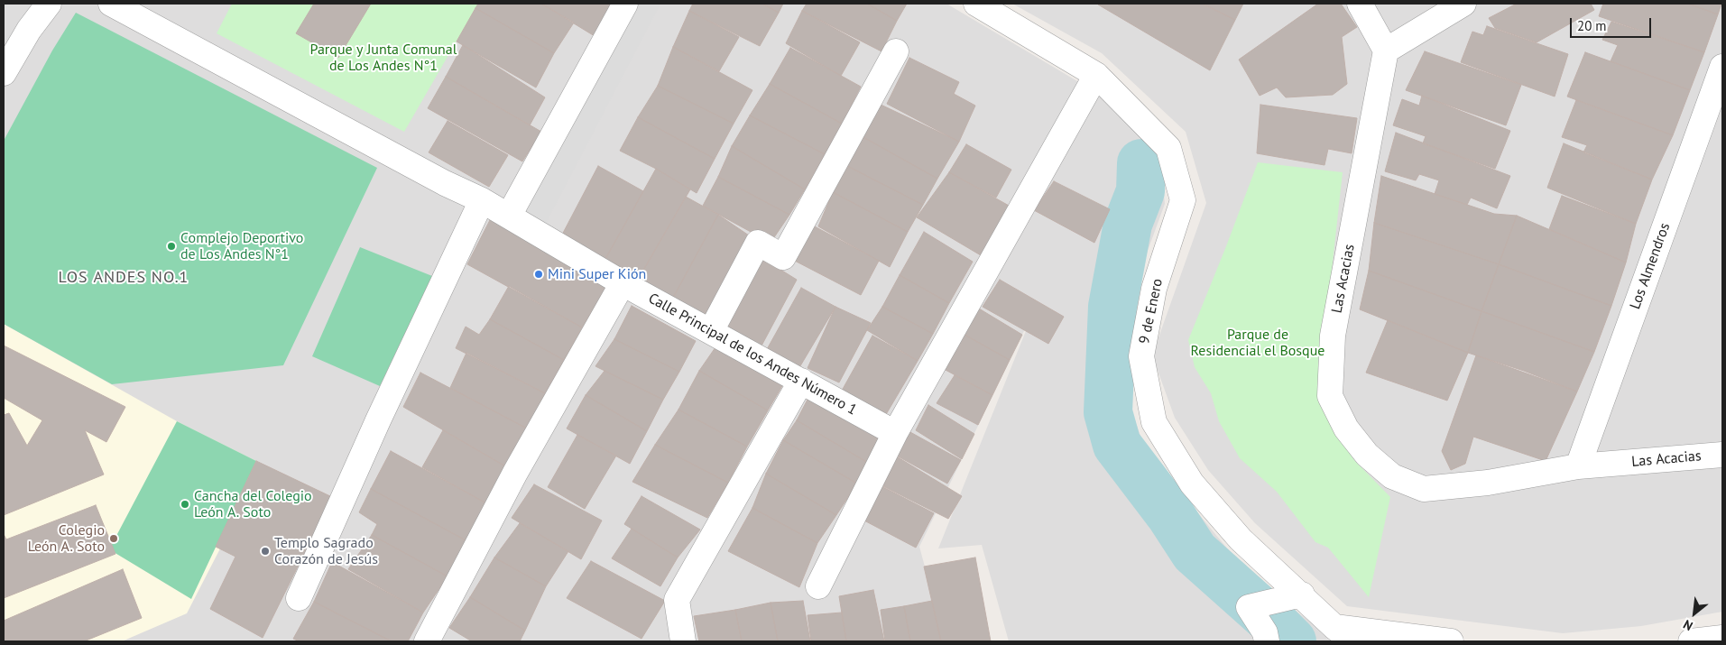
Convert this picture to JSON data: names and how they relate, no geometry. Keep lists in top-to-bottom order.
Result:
{
  "streets": {
    "street": [
      "Los Almendros",
      "Las Acacias",
      "9 de Enero",
      "Calle Principal de los Andes Número 1"
    ]
  },
  "crossings": [
    ["Los Almendros", "Las Acacias"]
  ],
  "districts": ["LOS ANDES NO.1"],
  "parks": ["Parque y Junta Comunal de Los Andes N°1", "Parque de Residencial el Bosque"],
  "places": [
    "Complejo Deportivo de Los Andes N°1",
    "Mini Super Kión",
    "Cancha del Colegio León A. Soto",
    "Colegio León A. Soto",
    "Templo Sagrado Corazón de Jesús"
  ],
  "scale_bar": "20 m",
  "north": "bottom left"
}
